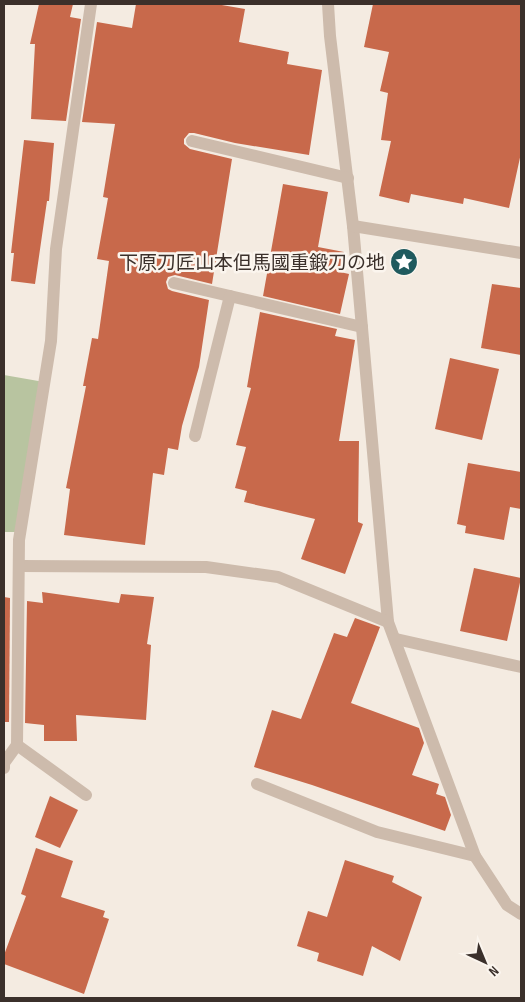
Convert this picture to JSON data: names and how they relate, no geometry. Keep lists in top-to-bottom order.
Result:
{
  "places": {
    "place": ["下原刀匠山本但馬國重鍛刀の地"]
  },
  "north": "bottom right"
}
